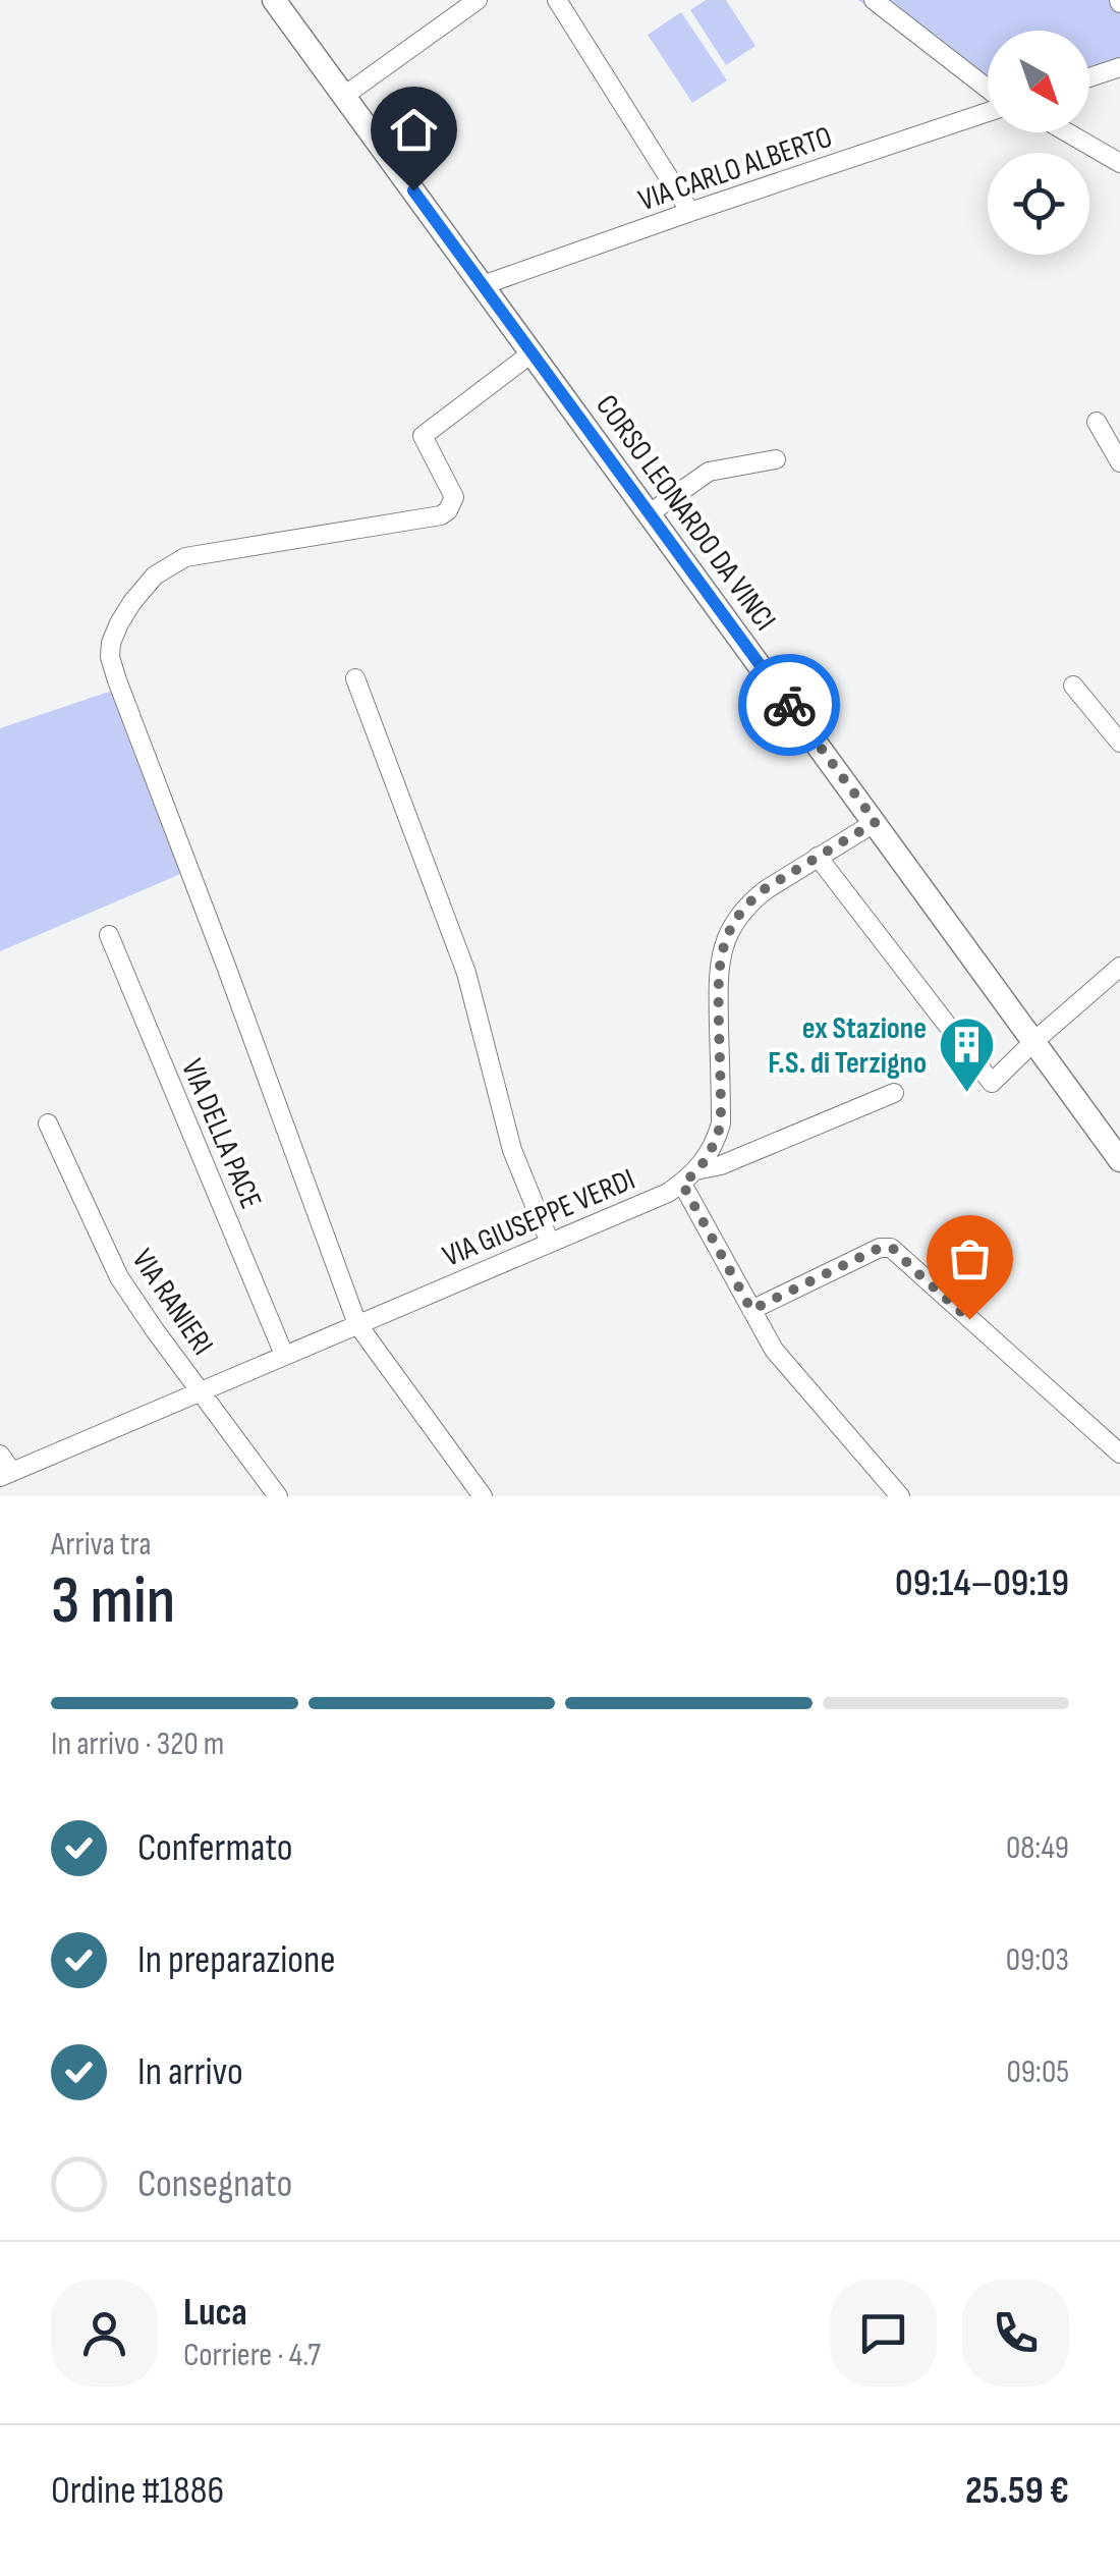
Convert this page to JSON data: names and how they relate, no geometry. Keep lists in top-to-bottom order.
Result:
{
  "streets": {
    "main road": ["CORSO LEONARDO DA VINCI"],
    "street": [
      "VIA CARLO ALBERTO",
      "VIA DELLA PACE",
      "VIA GIUSEPPE VERDI",
      "VIA RANIERI"
    ]
  },
  "crossings": [
    ["VIA CARLO ALBERTO", "CORSO LEONARDO DA VINCI"],
    ["VIA DELLA PACE", "VIA GIUSEPPE VERDI"],
    ["VIA GIUSEPPE VERDI", "VIA RANIERI"]
  ],
  "places": {
    "building": ["ex Stazione F.S. di Terzigno"]
  },
  "north": "bottom right",
  "page": {
    "heading": ["3 min", "Arriva tra", "09:14–09:19"],
    "panel": [
      "Luca",
      "Corriere · 4.7",
      "Ordine #1886",
      "25.59 €"
    ],
    "bar": "In arrivo · 320 m",
    "list": [
      ["Confermato", "08:49"],
      ["In preparazione", "09:03"],
      ["In arrivo", "09:05"],
      "Consegnato"
    ]
  }
}
